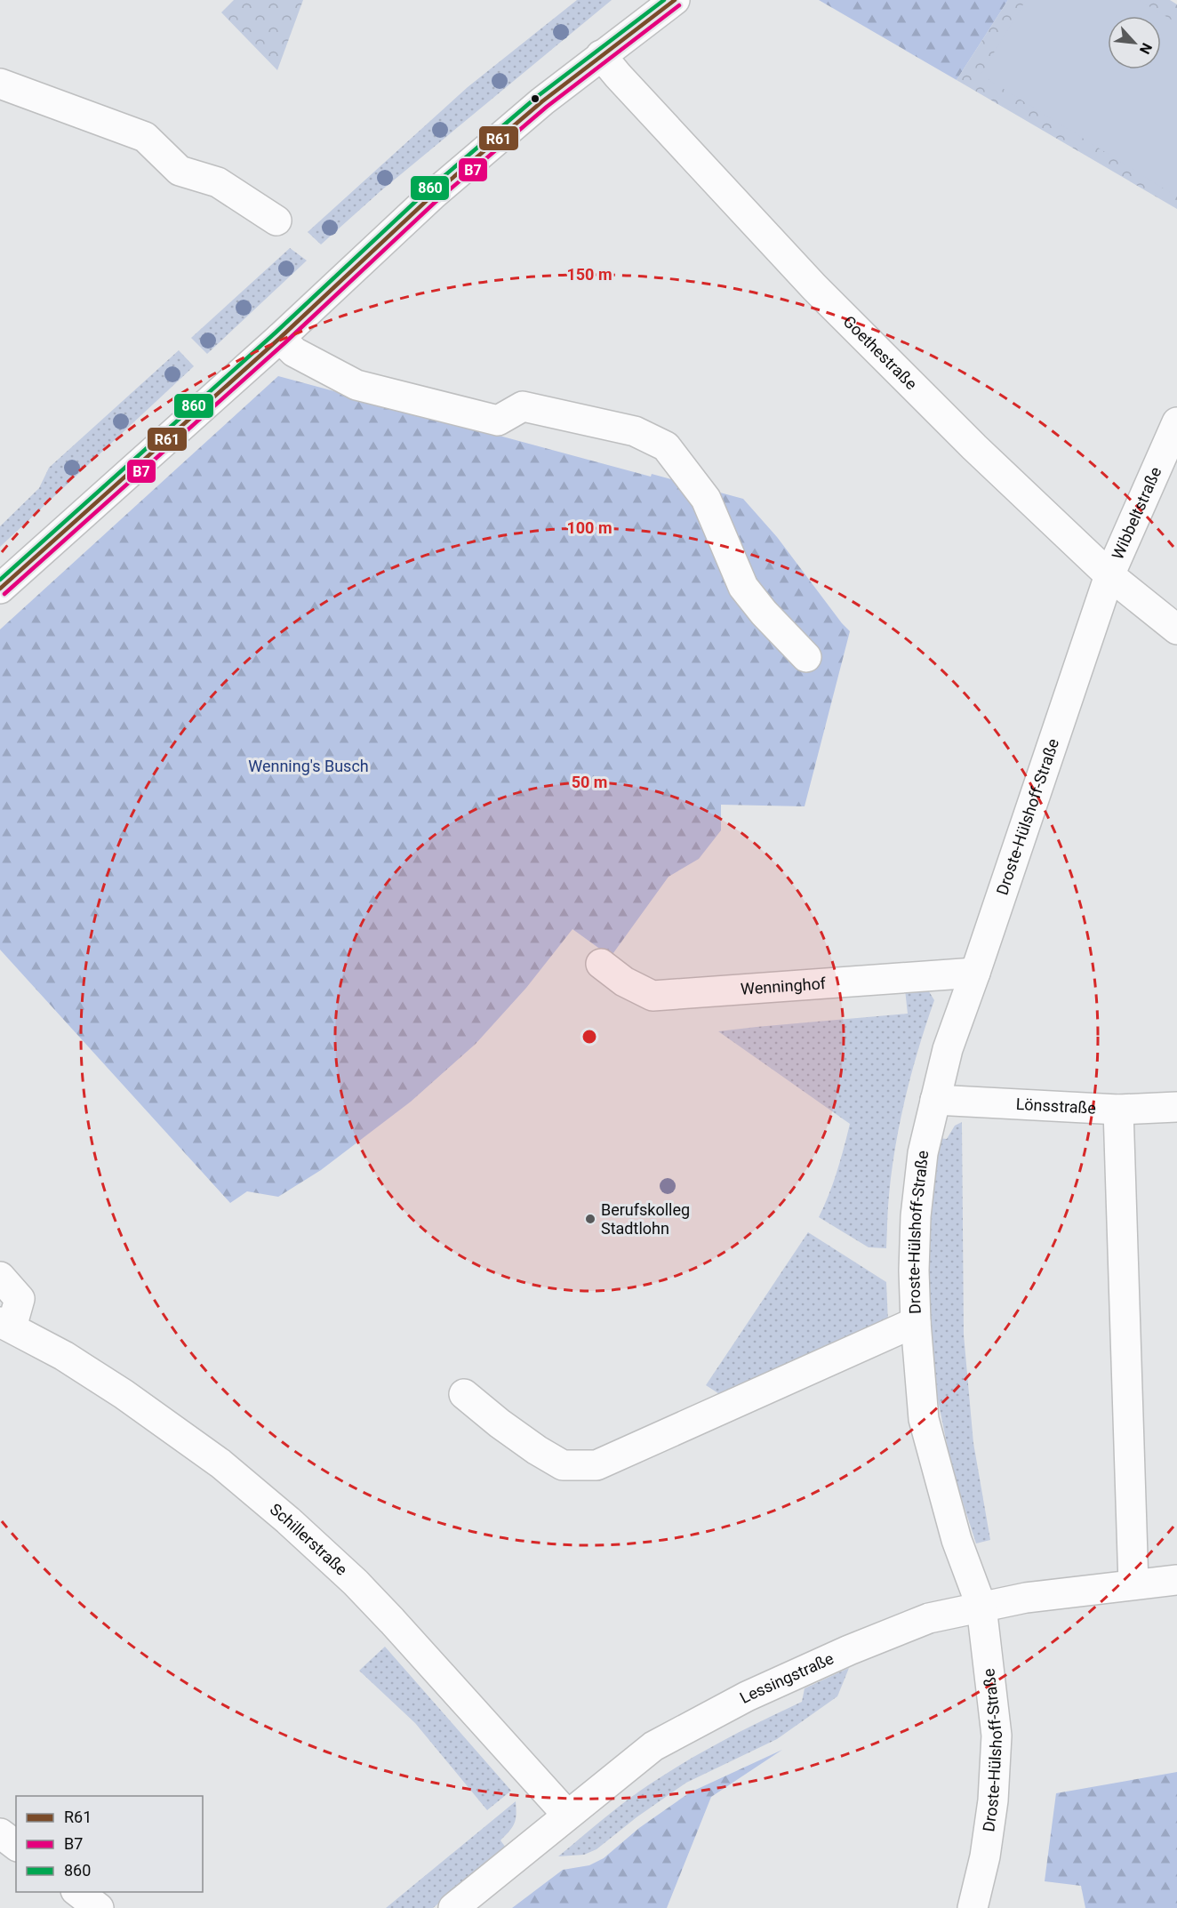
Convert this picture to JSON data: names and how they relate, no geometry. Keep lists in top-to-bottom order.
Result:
{
  "streets": {
    "street": [
      "Goethestraße",
      "Wibbeltstraße",
      "Droste-Hülshoff-Straße",
      "Wenninghof",
      "Lönsstraße",
      "Schillerstraße",
      "Lessingstraße"
    ]
  },
  "crossings": [
    ["Goethestraße", "Wibbeltstraße"],
    ["Goethestraße", "Droste-Hülshoff-Straße"],
    ["Wibbeltstraße", "Droste-Hülshoff-Straße"],
    ["Droste-Hülshoff-Straße", "Wenninghof"],
    ["Droste-Hülshoff-Straße", "Lönsstraße"],
    ["Droste-Hülshoff-Straße", "Lessingstraße"],
    ["Schillerstraße", "Lessingstraße"]
  ],
  "parks": ["Wenning's Busch"],
  "places": ["Berufskolleg Stadtlohn"],
  "lines": ["transit line R61", "transit line 860", "transit line B7"],
  "legend": ["R61", "B7", "860"],
  "north": "bottom right",
  "rings": ["150 m", "100 m", "50 m"]
}
